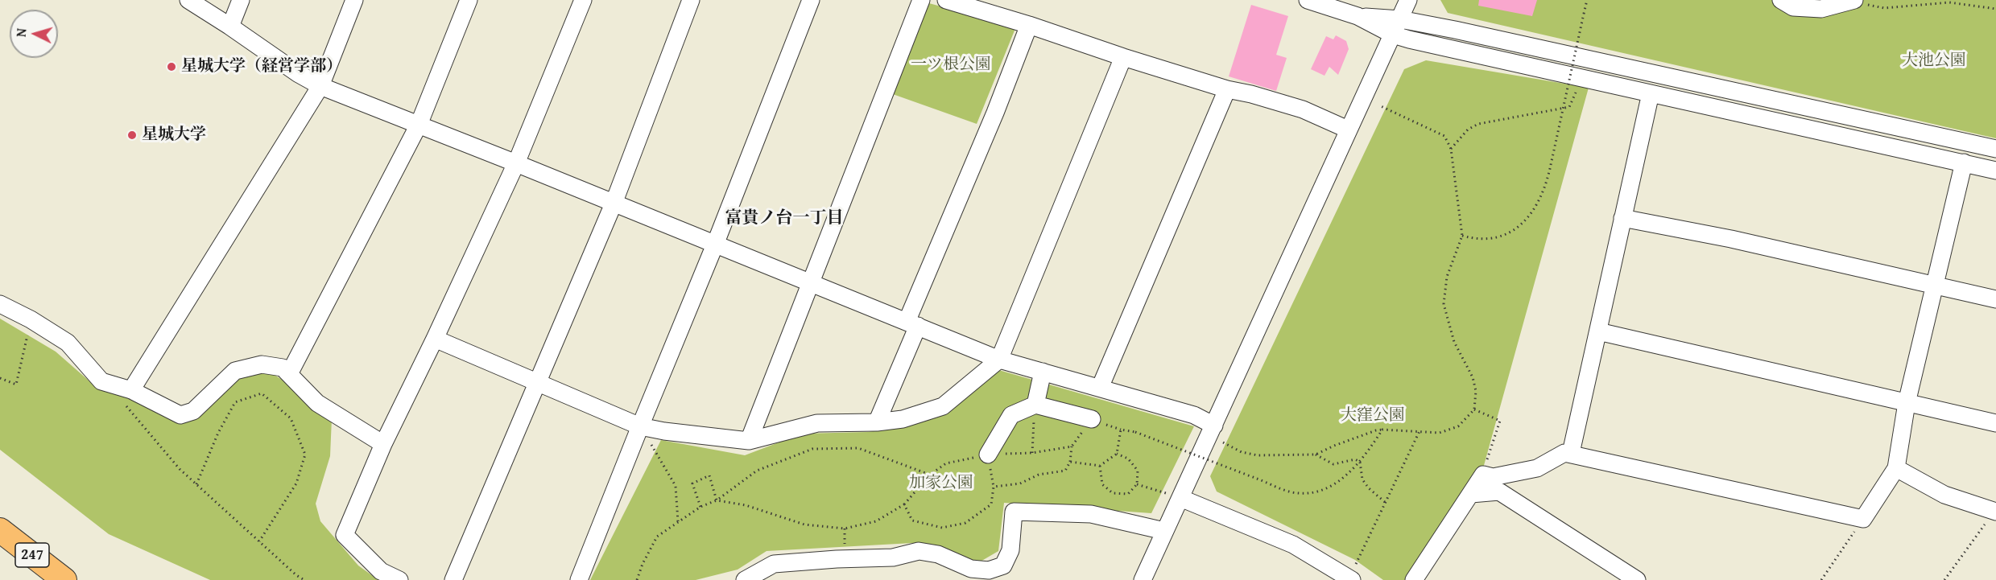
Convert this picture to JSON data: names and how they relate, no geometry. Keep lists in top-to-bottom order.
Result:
{
  "streets": {
    "highway": ["247"]
  },
  "districts": ["富貴ノ台一丁目"],
  "parks": [
    "大池公園",
    "一ツ根公園",
    "大窪公園",
    "加家公園"
  ],
  "places": ["星城大学（経営学部）", "星城大学"],
  "north": "left"
}
